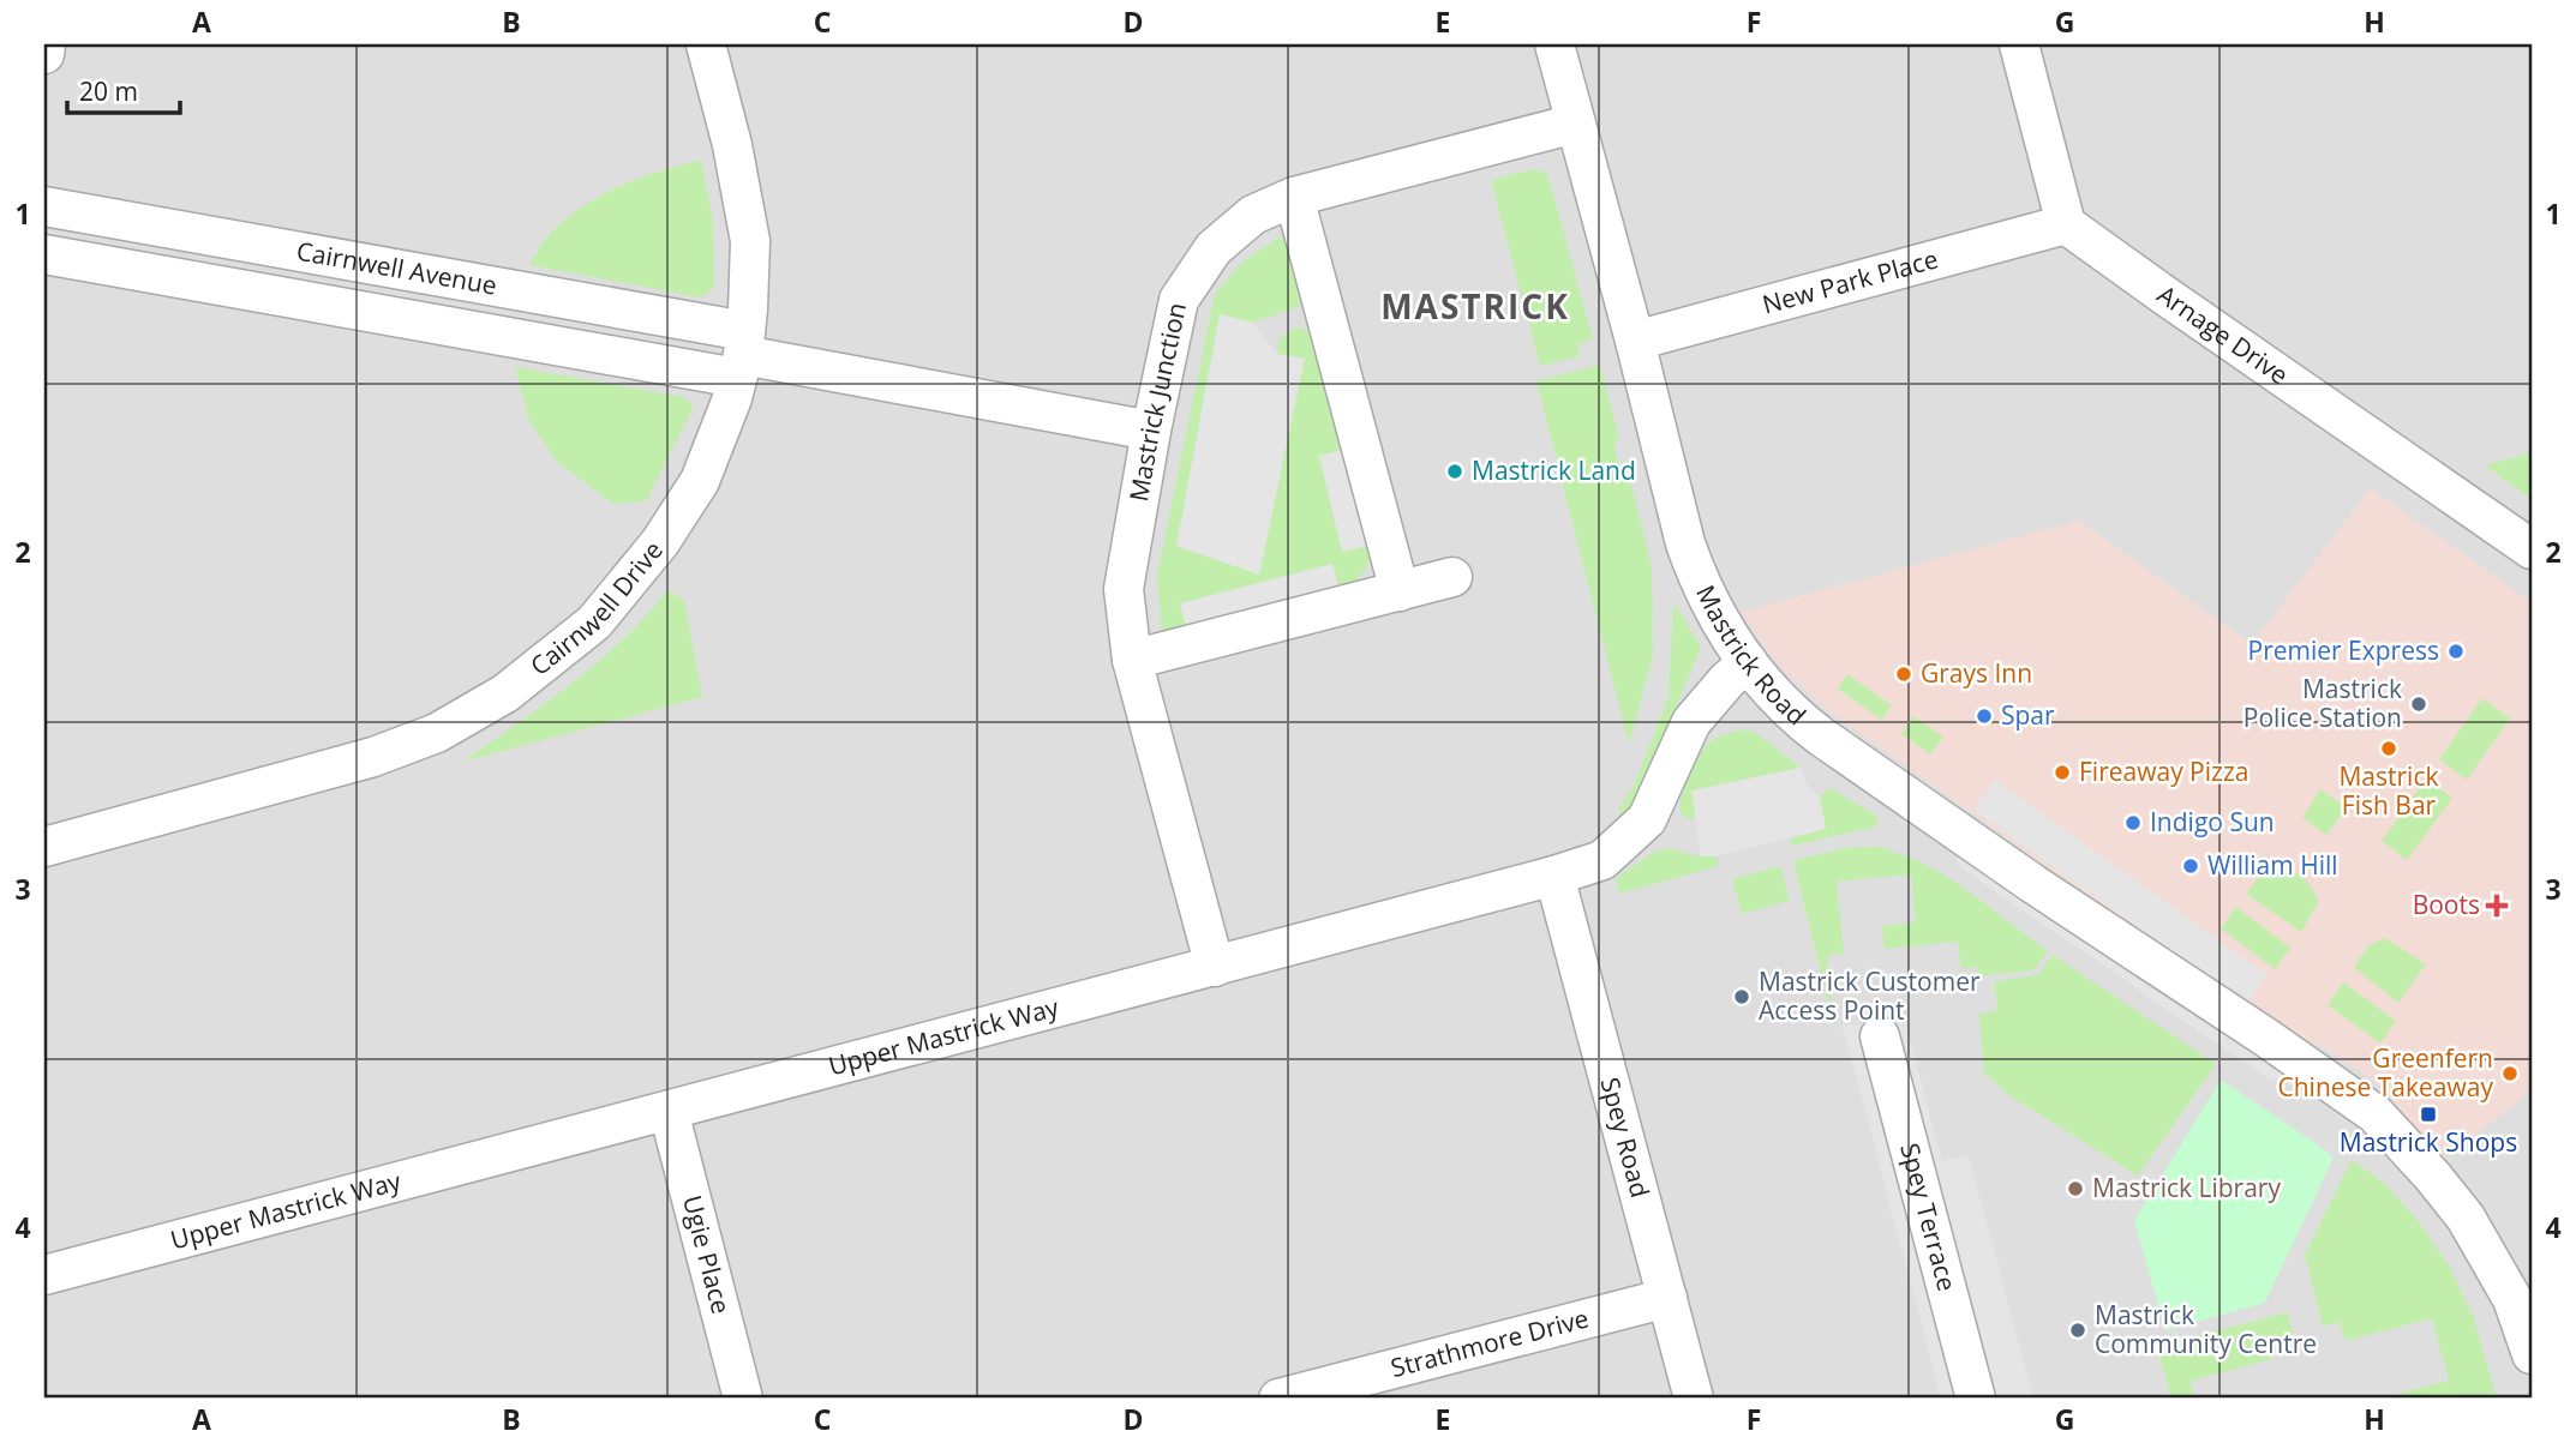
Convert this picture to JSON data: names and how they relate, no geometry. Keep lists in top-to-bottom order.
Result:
{
  "streets": {
    "street": [
      "Cairnwell Avenue",
      "New Park Place",
      "Arnage Drive",
      "Mastrick Junction",
      "Cairnwell Drive",
      "Mastrick Road",
      "Upper Mastrick Way",
      "Spey Road",
      "Spey Terrace",
      "Ugie Place",
      "Strathmore Drive"
    ]
  },
  "crossings": [
    ["Cairnwell Avenue", "Mastrick Junction"],
    ["Cairnwell Avenue", "Cairnwell Drive"],
    ["New Park Place", "Arnage Drive"],
    ["New Park Place", "Mastrick Road"],
    ["Mastrick Junction", "Mastrick Road"],
    ["Mastrick Junction", "Upper Mastrick Way"],
    ["Mastrick Road", "Upper Mastrick Way"],
    ["Upper Mastrick Way", "Spey Road"],
    ["Upper Mastrick Way", "Ugie Place"],
    ["Spey Road", "Strathmore Drive"]
  ],
  "districts": ["MASTRICK"],
  "places": {
    "other": [
      "Mastrick Land",
      "Premier Express",
      "Grays Inn",
      "Mastrick Police Station",
      "Spar",
      "Mastrick Fish Bar",
      "Fireaway Pizza",
      "Indigo Sun",
      "William Hill",
      "Mastrick Customer Access Point",
      "Greenfern Chinese Takeaway",
      "Mastrick Library",
      "Mastrick Community Centre"
    ],
    "health": ["Boots"],
    "transit": ["Mastrick Shops"]
  },
  "scale_bar": "20 m",
  "grid": {
    "columns": [
      "A",
      "B",
      "C",
      "D",
      "E",
      "F",
      "G",
      "H"
    ],
    "rows": [
      "1",
      "2",
      "3",
      "4"
    ]
  }
}
